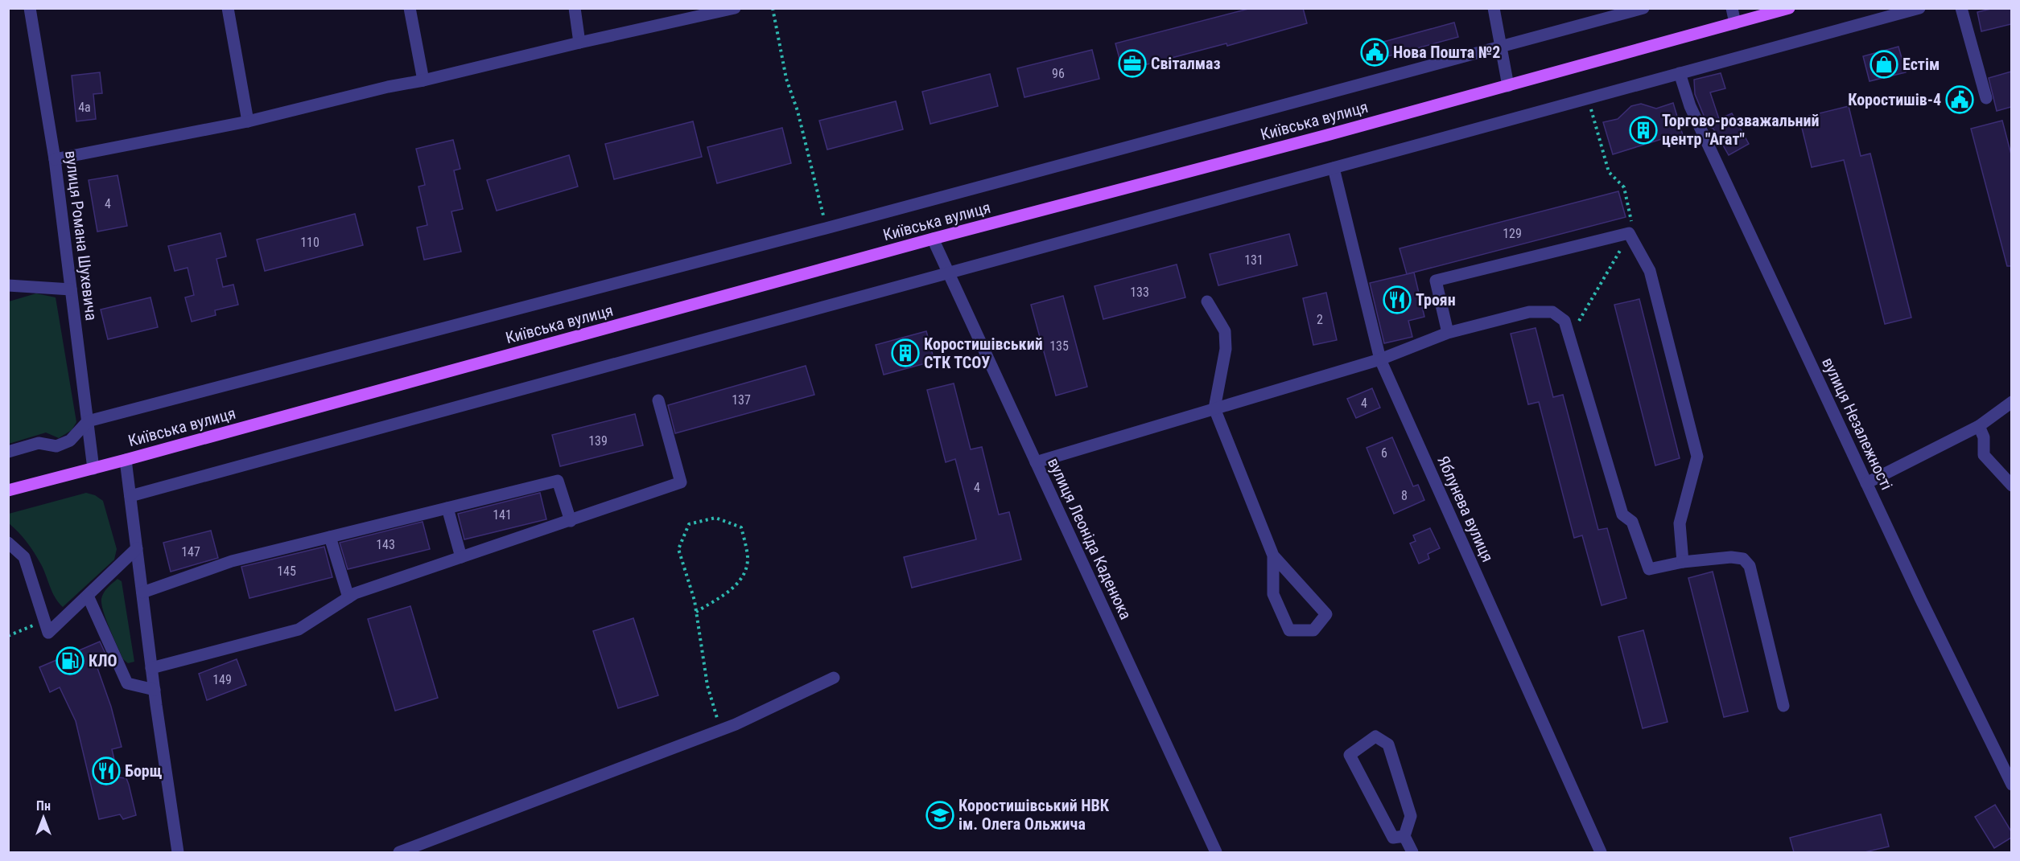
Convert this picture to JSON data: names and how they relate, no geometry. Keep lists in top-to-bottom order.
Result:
{
  "streets": {
    "main road": ["Київська вулиця"],
    "street": [
      "вулиця Романа Шухевича",
      "вулиця Незалежності",
      "Яблунева вулиця",
      "вулиця Леоніда Каденюка"
    ]
  },
  "crossings": [
    ["Київська вулиця", "вулиця Романа Шухевича"],
    ["Київська вулиця", "вулиця Леоніда Каденюка"]
  ],
  "places": {
    "public building": ["Нова Пошта №2", "Коростишів-4"],
    "office": ["Світалмаз"],
    "shop": ["Естім"],
    "building": ["Торгово-розважальний центр \"Агат\"", "Коростишівський СТК ТСОУ"],
    "restaurant": ["Троян", "Борщ"],
    "fuel station": ["КЛО"],
    "school or university": ["Коростишівський НВК ім. Олега Ольжича"]
  },
  "house_numbers": [
    "96",
    "4а",
    "4",
    "129",
    "110",
    "131",
    "133",
    "2",
    "135",
    "137",
    "4",
    "139",
    "6",
    "4",
    "8",
    "141",
    "143",
    "147",
    "145",
    "149"
  ],
  "north": "top"
}
